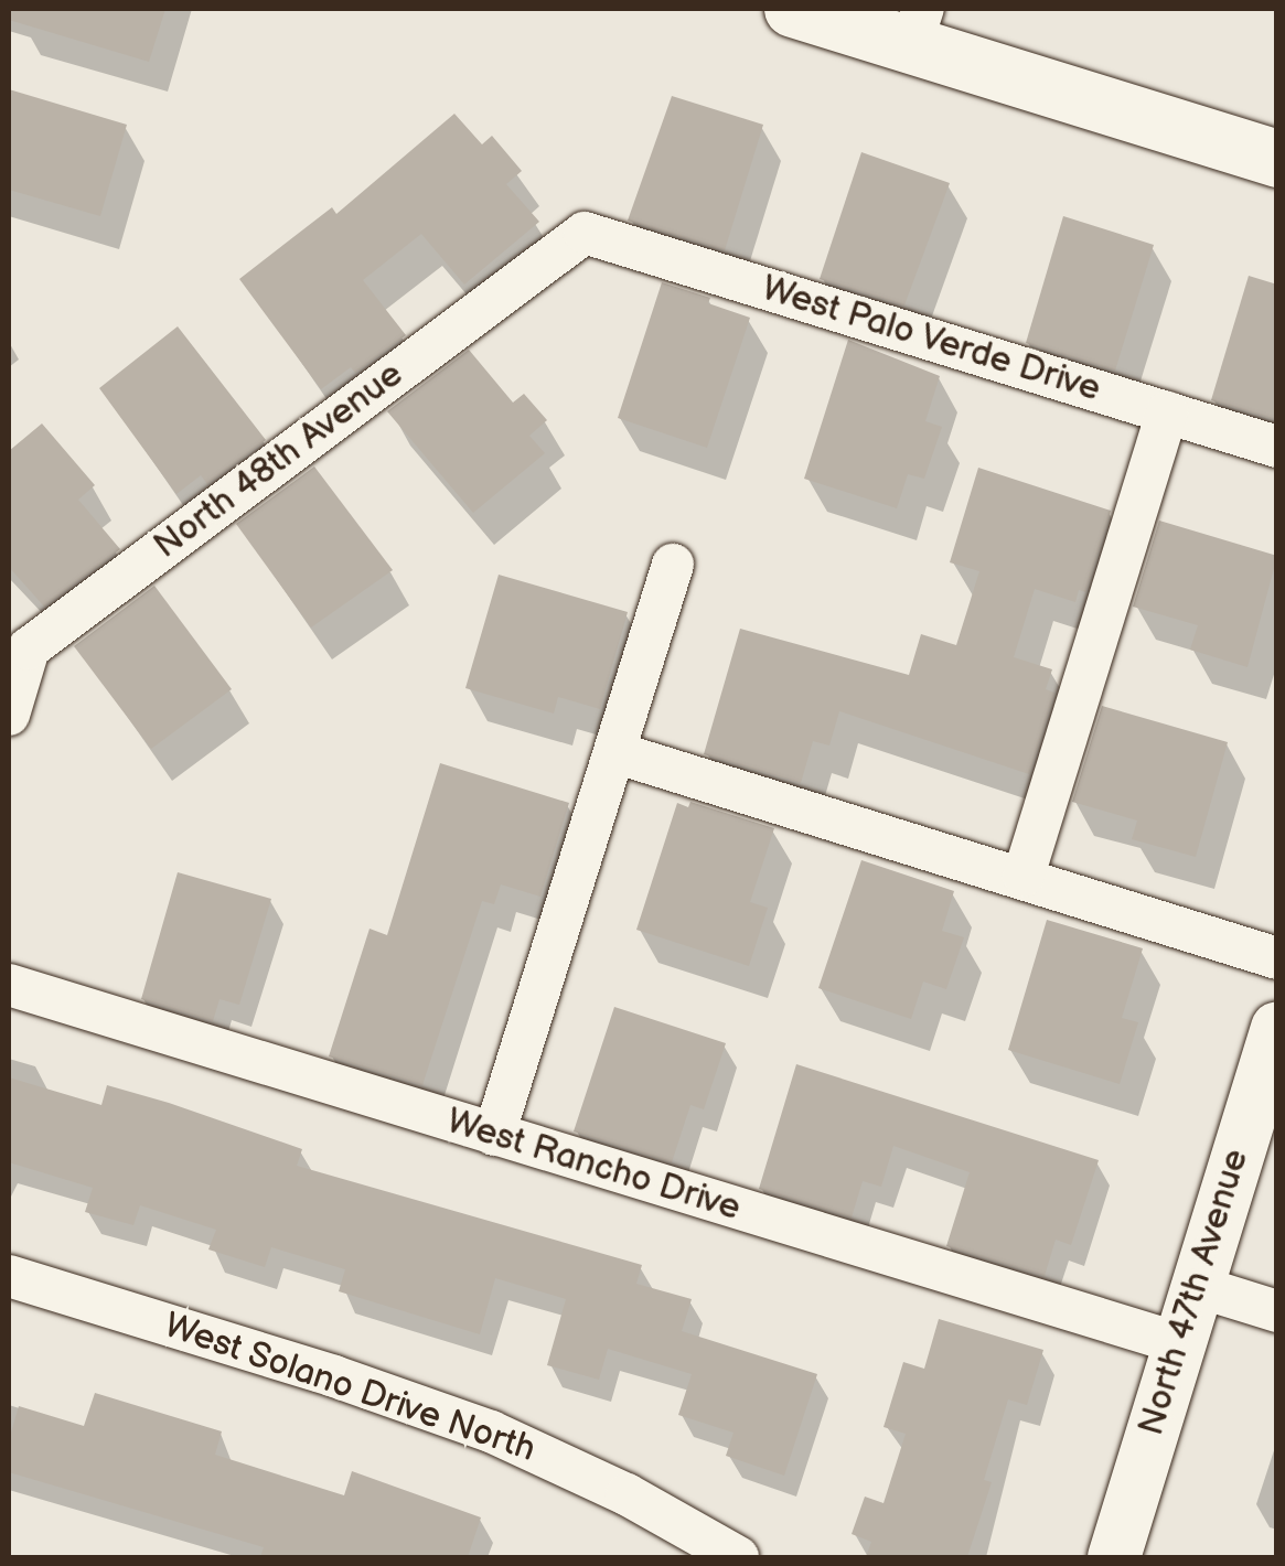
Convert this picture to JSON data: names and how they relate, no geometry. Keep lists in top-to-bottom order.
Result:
{
  "streets": {
    "street": [
      "West Palo Verde Drive",
      "North 48th Avenue",
      "West Rancho Drive",
      "North 47th Avenue",
      "West Solano Drive North"
    ]
  },
  "crossings": [
    ["West Palo Verde Drive", "North 48th Avenue"],
    ["West Rancho Drive", "North 47th Avenue"]
  ]
}
